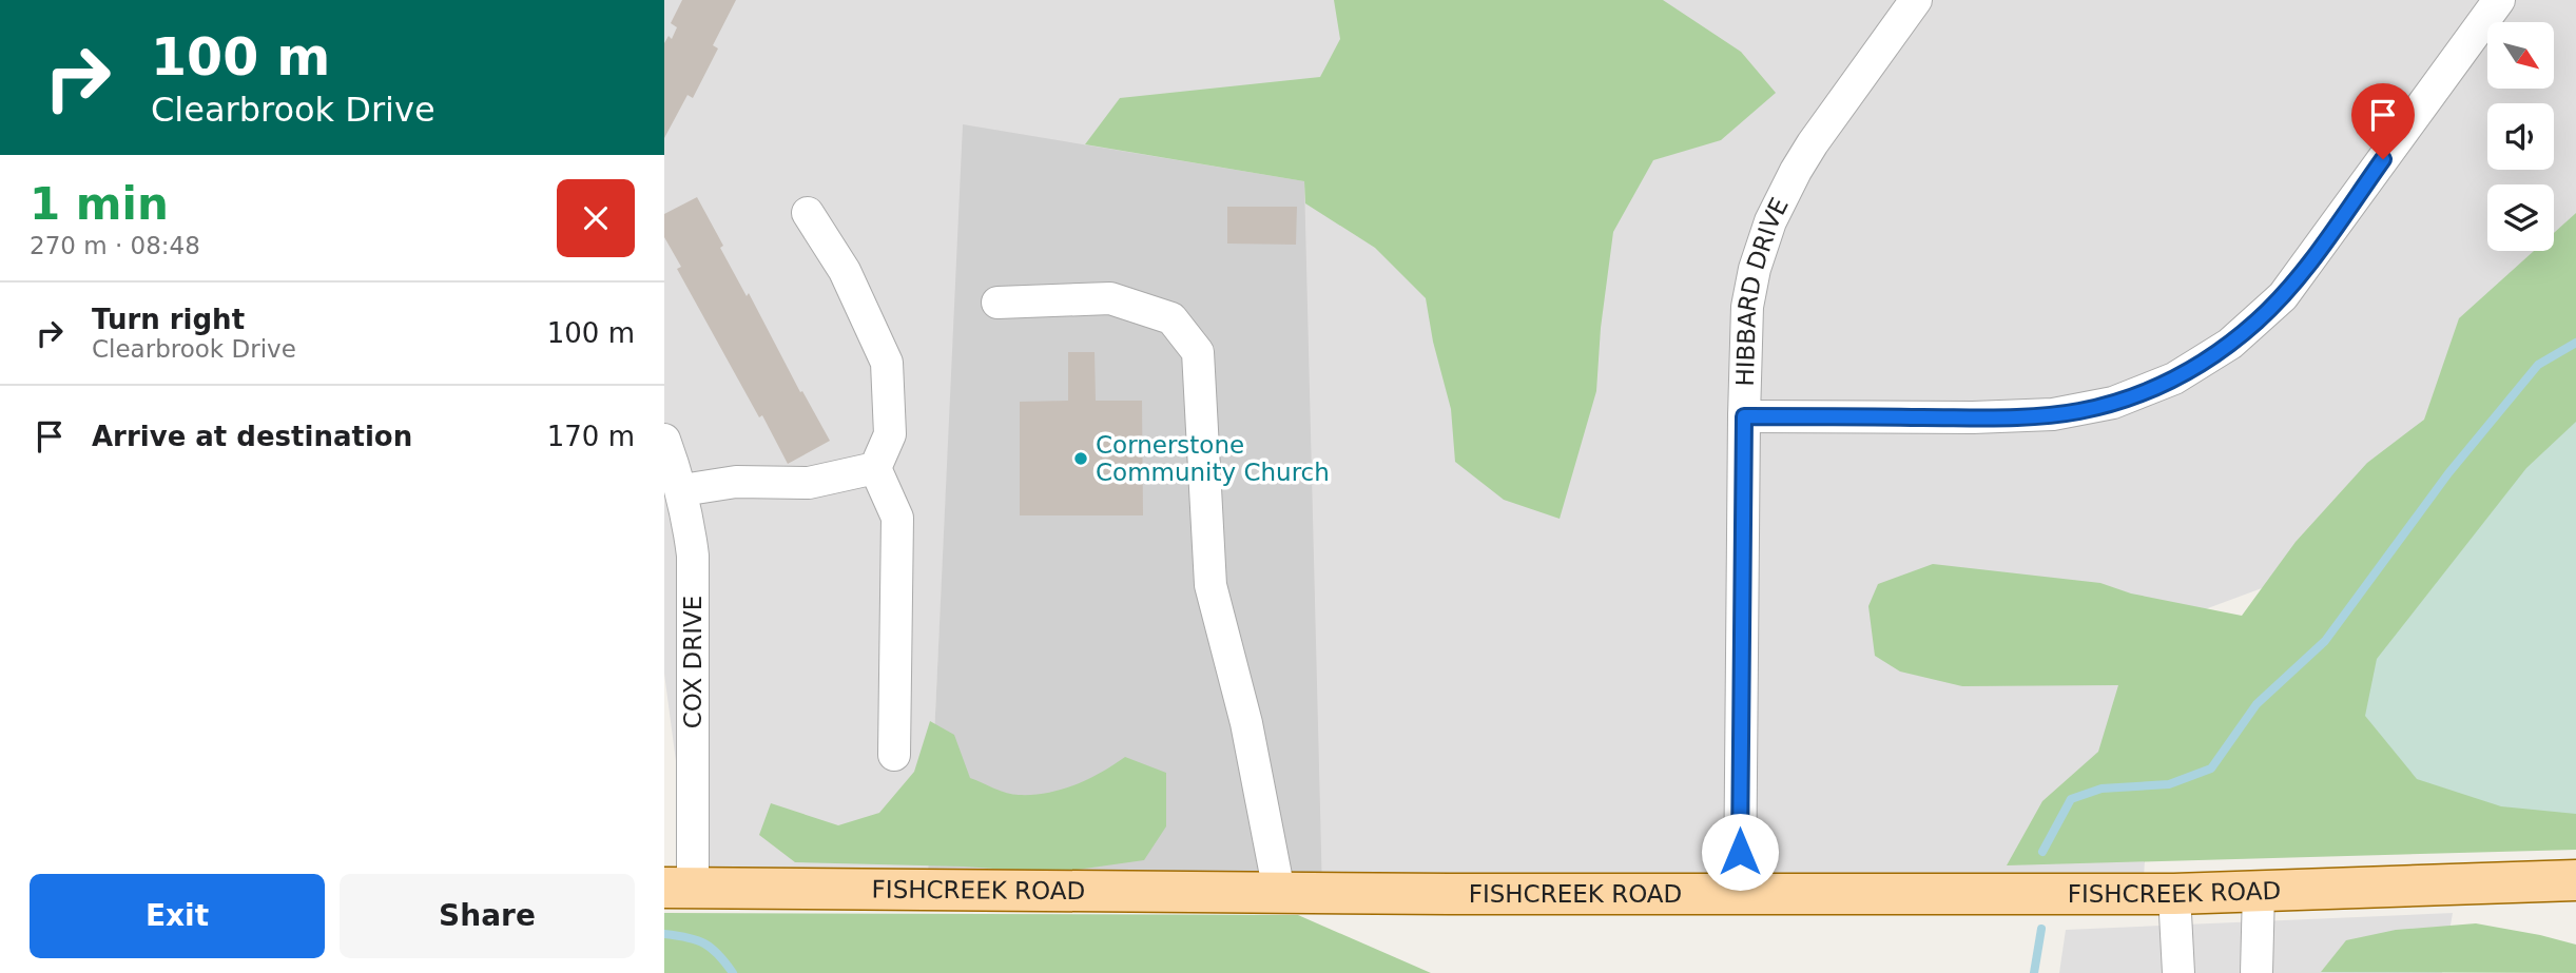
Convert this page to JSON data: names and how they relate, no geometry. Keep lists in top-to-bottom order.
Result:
{
  "streets": {
    "main road": ["FISHCREEK ROAD"],
    "street": ["HIBBARD DRIVE", "COX DRIVE"]
  },
  "crossings": [
    ["HIBBARD DRIVE", "FISHCREEK ROAD"],
    ["COX DRIVE", "FISHCREEK ROAD"]
  ],
  "places": ["Cornerstone Community Church"],
  "north": "bottom right",
  "page": {
    "turn": ["100 m", "Clearbrook Drive"],
    "heading": ["1 min", "270 m · 08:48"],
    "list": [
      {
        "name": "Turn right",
        "note": "Clearbrook Drive",
        "value": "100 m"
      },
      {
        "name": "Arrive at destination",
        "value": "170 m"
      }
    ],
    "buttons": ["Exit", "Share"]
  }
}
